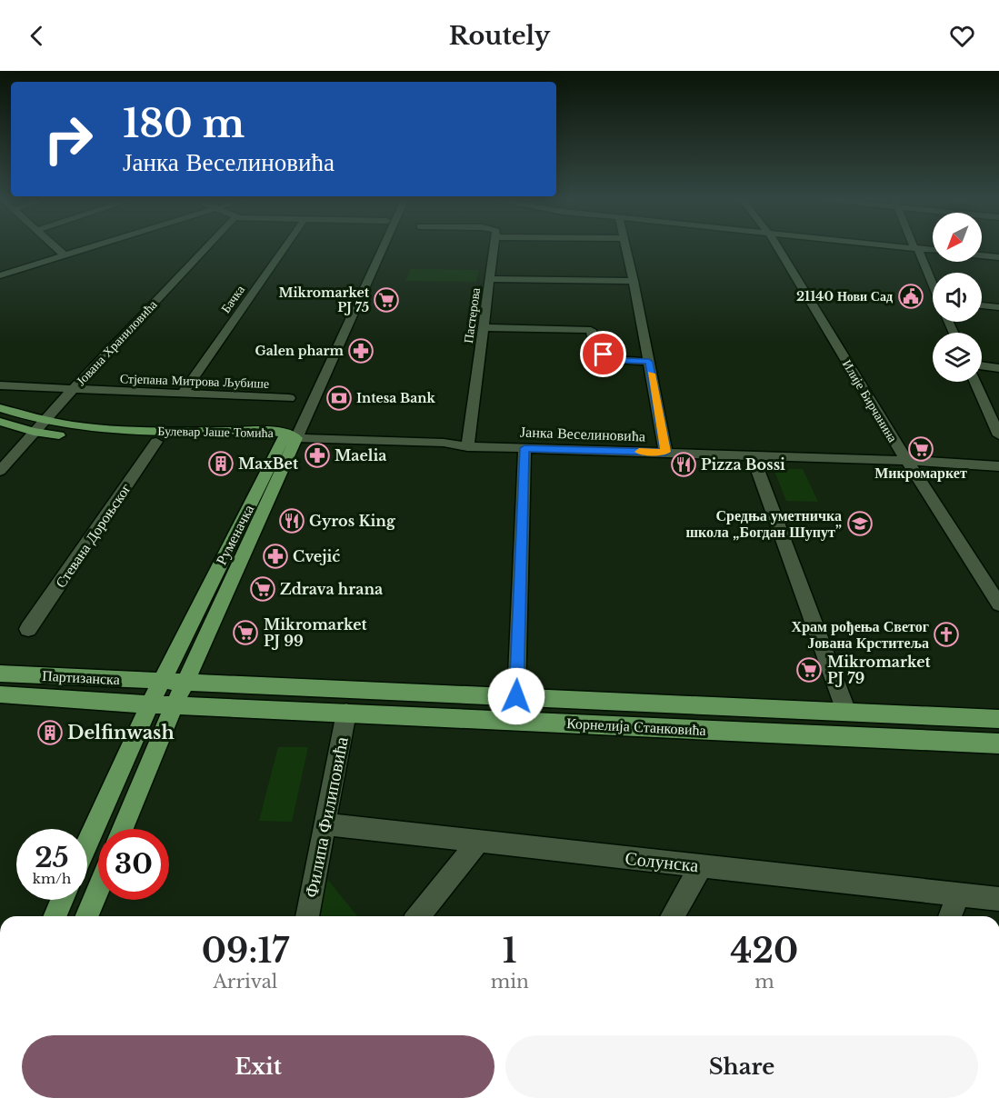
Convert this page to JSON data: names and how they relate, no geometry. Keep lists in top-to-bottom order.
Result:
{
  "streets": {
    "main road": [
      "Булевар Јаше Томића",
      "Руменачка",
      "Партизанска",
      "Корнелија Станковића"
    ],
    "street": [
      "Бачка",
      "Пастерова",
      "Јована Храниловића",
      "Стјепана Митрова Љубише",
      "Илије Бирчанина",
      "Јанка Веселиновића",
      "Стевана Дороњског",
      "Филипа Филиповића",
      "Солунска"
    ]
  },
  "crossings": [
    ["Бачка", "Стјепана Митрова Љубише"],
    ["Пастерова", "Јанка Веселиновића"],
    ["Јована Храниловића", "Стјепана Митрова Љубише"],
    ["Јована Храниловића", "Булевар Јаше Томића"],
    ["Илије Бирчанина", "Јанка Веселиновића"],
    ["Булевар Јаше Томића", "Јанка Веселиновића"],
    ["Булевар Јаше Томића", "Руменачка"],
    ["Булевар Јаше Томића", "Стевана Дороњског"],
    ["Јанка Веселиновића", "Руменачка"],
    ["Руменачка", "Партизанска"],
    ["Руменачка", "Корнелија Станковића"],
    ["Партизанска", "Корнелија Станковића"],
    ["Корнелија Станковића", "Филипа Филиповића"],
    ["Филипа Филиповића", "Солунска"]
  ],
  "places": {
    "public building": ["21140 Нови Сад"],
    "supermarket": [
      "Mikromarket PJ 75",
      "Микромаркет",
      "Zdrava hrana",
      "Mikromarket PJ 99",
      "Mikromarket PJ 79"
    ],
    "pharmacy": ["Galen pharm", "Maelia", "Cvejić"],
    "bank": ["Intesa Bank"],
    "building": ["MaxBet", "Delfinwash"],
    "restaurant": ["Pizza Bossi", "Gyros King"],
    "school or university": ["Средња уметничка школа „Богдан Шупут”"],
    "church": ["Храм рођења Светог Јована Крститеља"]
  },
  "north": "bottom left",
  "page": {
    "header": "Routely",
    "turn": ["180 m", "Јанка Веселиновића"],
    "speed": "25 km/h",
    "limit": "30",
    "eta": [
      "09:17",
      "Arrival",
      "1",
      "min",
      "420",
      "m"
    ],
    "buttons": ["Exit", "Share"]
  }
}
